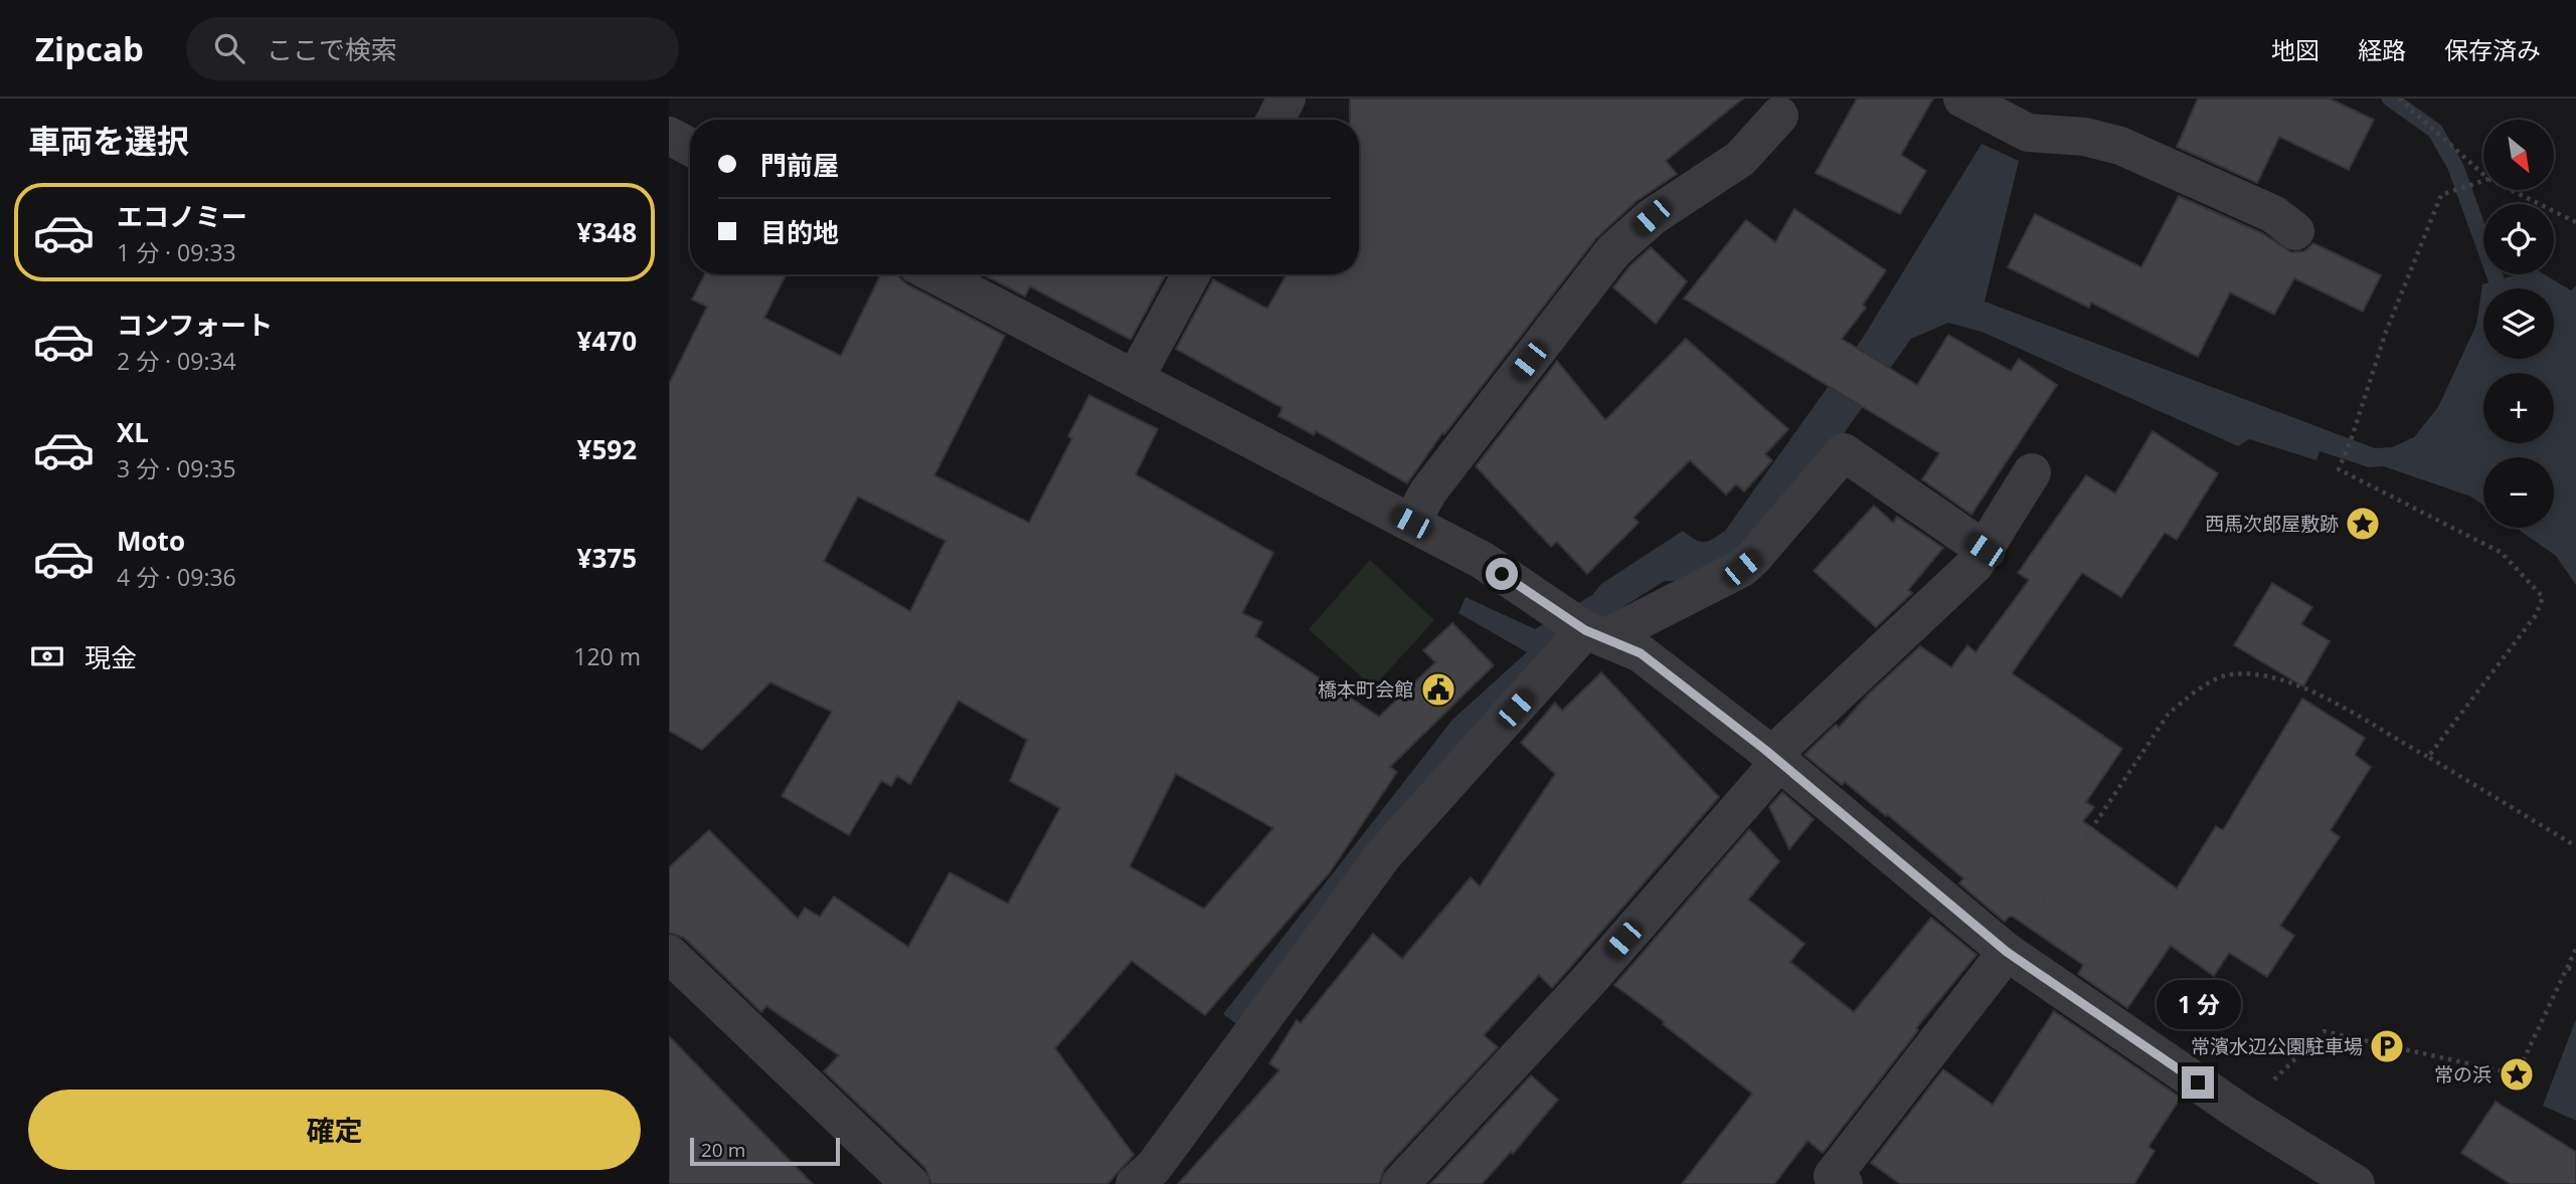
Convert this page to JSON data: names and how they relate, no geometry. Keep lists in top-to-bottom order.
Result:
{
  "places": {
    "place": ["西馬次郎屋敷跡", "常の浜"],
    "public building": ["橋本町会館"],
    "parking": ["常濱水辺公園駐車場"]
  },
  "scale_bar": "20 m",
  "north": "bottom right",
  "page": {
    "header": "Zipcab",
    "search": "ここで検索",
    "nav": ["地図", "経路", "保存済み"],
    "heading": "車両を選択",
    "map_buttons": ["+", "−"],
    "banner": ["門前屋", "目的地"],
    "list": [
      {
        "name": "エコノミー",
        "note": "1 分 · 09:33",
        "value": "¥348"
      },
      {
        "name": "コンフォート",
        "note": "2 分 · 09:34",
        "value": "¥470"
      },
      {
        "name": "XL",
        "note": "3 分 · 09:35",
        "value": "¥592"
      },
      {
        "name": "Moto",
        "note": "4 分 · 09:36",
        "value": "¥375"
      }
    ],
    "pay": ["現金", "120 m"],
    "bubble": "1 分",
    "buttons": "確定",
    "scale": "20 m"
  }
}
